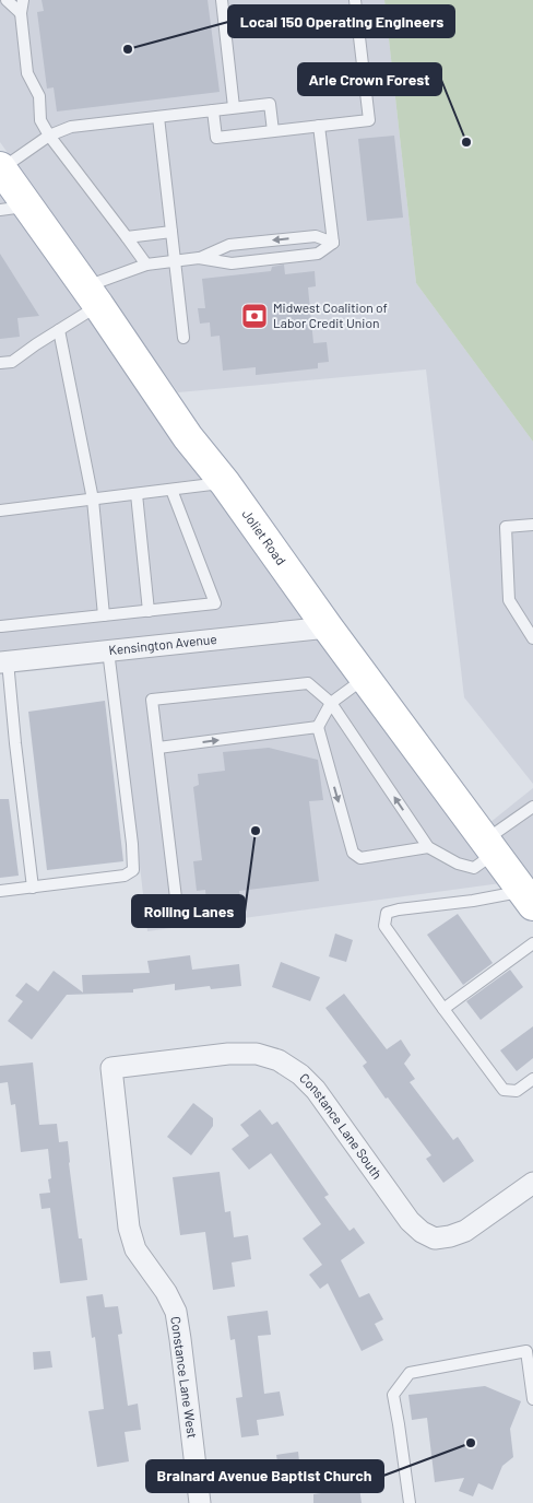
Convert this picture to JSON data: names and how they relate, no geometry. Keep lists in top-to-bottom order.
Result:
{
  "streets": {
    "main road": ["Joliet Road"],
    "street": ["Kensington Avenue", "Constance Lane South", "Constance Lane West"]
  },
  "crossings": [
    ["Joliet Road", "Kensington Avenue"],
    ["Constance Lane South", "Constance Lane West"]
  ],
  "places": {
    "other": [
      "Local 150 Operating Engineers",
      "Arie Crown Forest",
      "Rolling Lanes",
      "Brainard Avenue Baptist Church"
    ],
    "bank": ["Midwest Coalition of Labor Credit Union"]
  }
}
